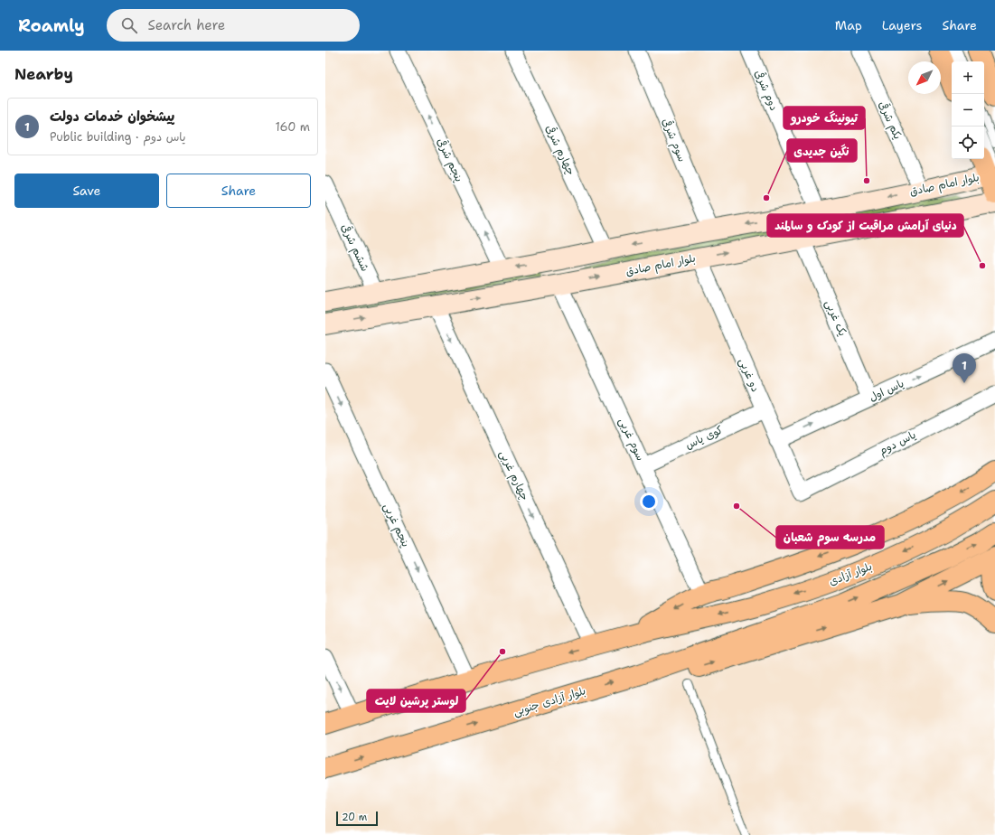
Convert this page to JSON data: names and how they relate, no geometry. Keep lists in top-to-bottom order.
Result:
{
  "streets": {
    "main road": ["بلوار امام صادق", "بلوار آزادی", "بلوار آزادی جنوبی"],
    "street": [
      "دوم شرقی",
      "یکم شرقی",
      "سوم شرقی",
      "چهارم شرقی",
      "پنجم شرقی",
      "ششم شرقی",
      "یک غربی",
      "دو غربی",
      "یاس اول",
      "کوی یاس",
      "سوم غربی",
      "یاس دوم",
      "چهارم غربی",
      "پنجم غربی"
    ]
  },
  "crossings": [
    ["دوم شرقی", "بلوار امام صادق"],
    ["یکم شرقی", "بلوار امام صادق"],
    ["سوم شرقی", "بلوار امام صادق"],
    ["چهارم شرقی", "بلوار امام صادق"],
    ["پنجم شرقی", "بلوار امام صادق"],
    ["بلوار امام صادق", "ششم شرقی"],
    ["بلوار امام صادق", "یک غربی"],
    ["بلوار امام صادق", "دو غربی"],
    ["بلوار امام صادق", "سوم غربی"],
    ["بلوار امام صادق", "چهارم غربی"],
    ["یک غربی", "یاس اول"],
    ["دو غربی", "یاس اول"],
    ["دو غربی", "کوی یاس"],
    ["دو غربی", "یاس دوم"],
    ["کوی یاس", "سوم غربی"]
  ],
  "one_way": [
    "پنجم شرقی",
    "یاس اول",
    "چهارم غربی",
    "پنجم غربی"
  ],
  "places": [
    "تیونینگ خودرو",
    "نگین جدیدی",
    "دنیای آرامش مراقبت از کودک و سالمند",
    "مدرسه سوم شعبان",
    "لوستر پرشين لايت"
  ],
  "scale_bar": "20 m",
  "north": "bottom left",
  "page": {
    "header": "Roamly",
    "search": "Search here",
    "nav": ["Map", "Layers", "Share"],
    "heading": "Nearby",
    "map_buttons": ["+", "−"],
    "list": [
      {
        "mark": "1",
        "name": "پیشخوان خدمات دولت",
        "note": "Public building · یاس دوم",
        "value": "160 m"
      }
    ],
    "buttons": ["Save", "Share"],
    "pins": "1",
    "scale": "20 m"
  }
}
